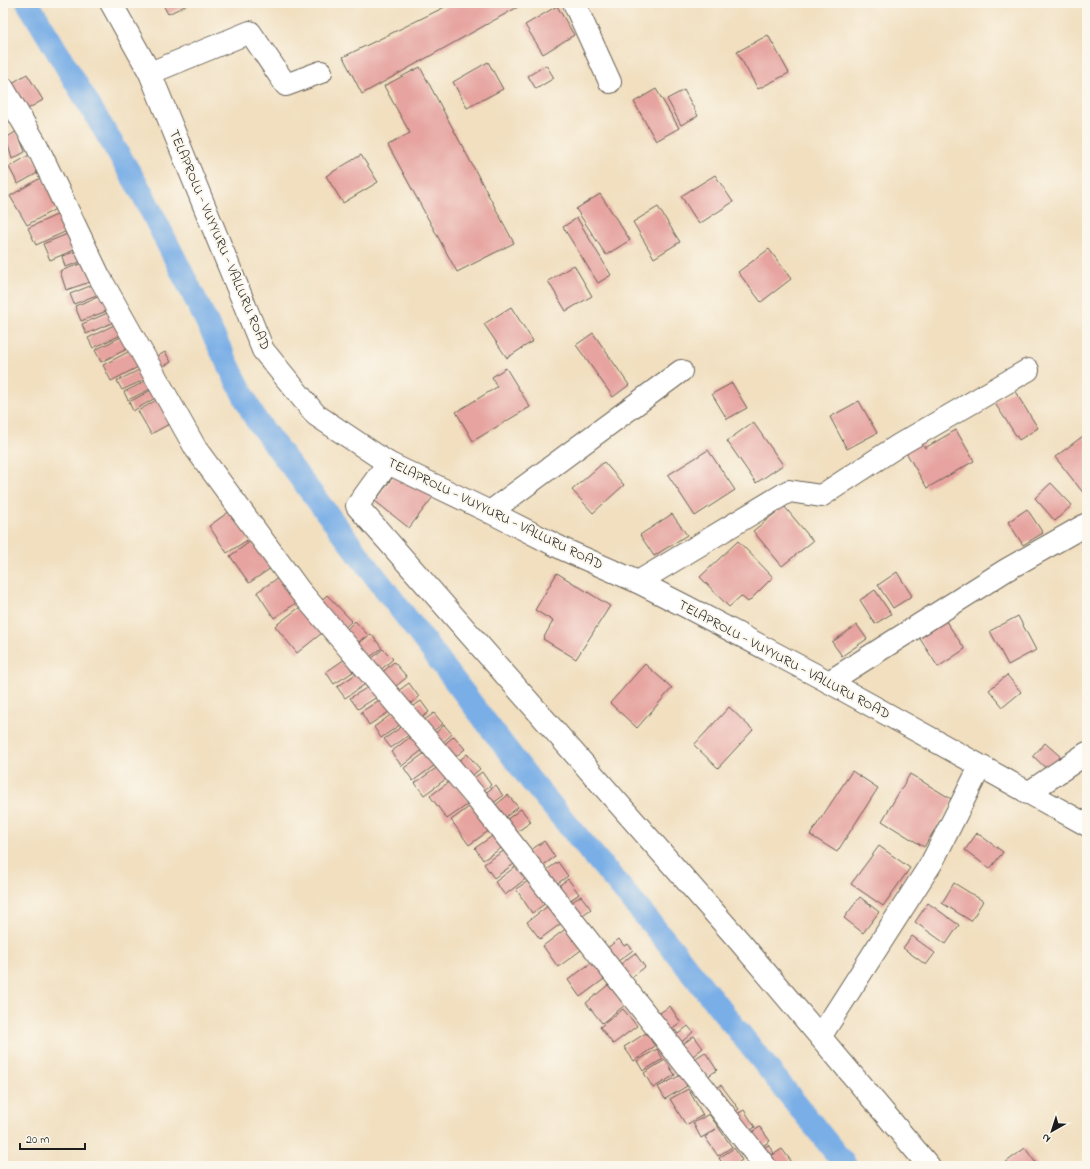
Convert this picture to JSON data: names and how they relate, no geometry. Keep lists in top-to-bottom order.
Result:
{
  "streets": {
    "street": ["TELAPROLU - VUYYURU - VALLURU ROAD"]
  },
  "scale_bar": "20 m",
  "north": "bottom left"
}
